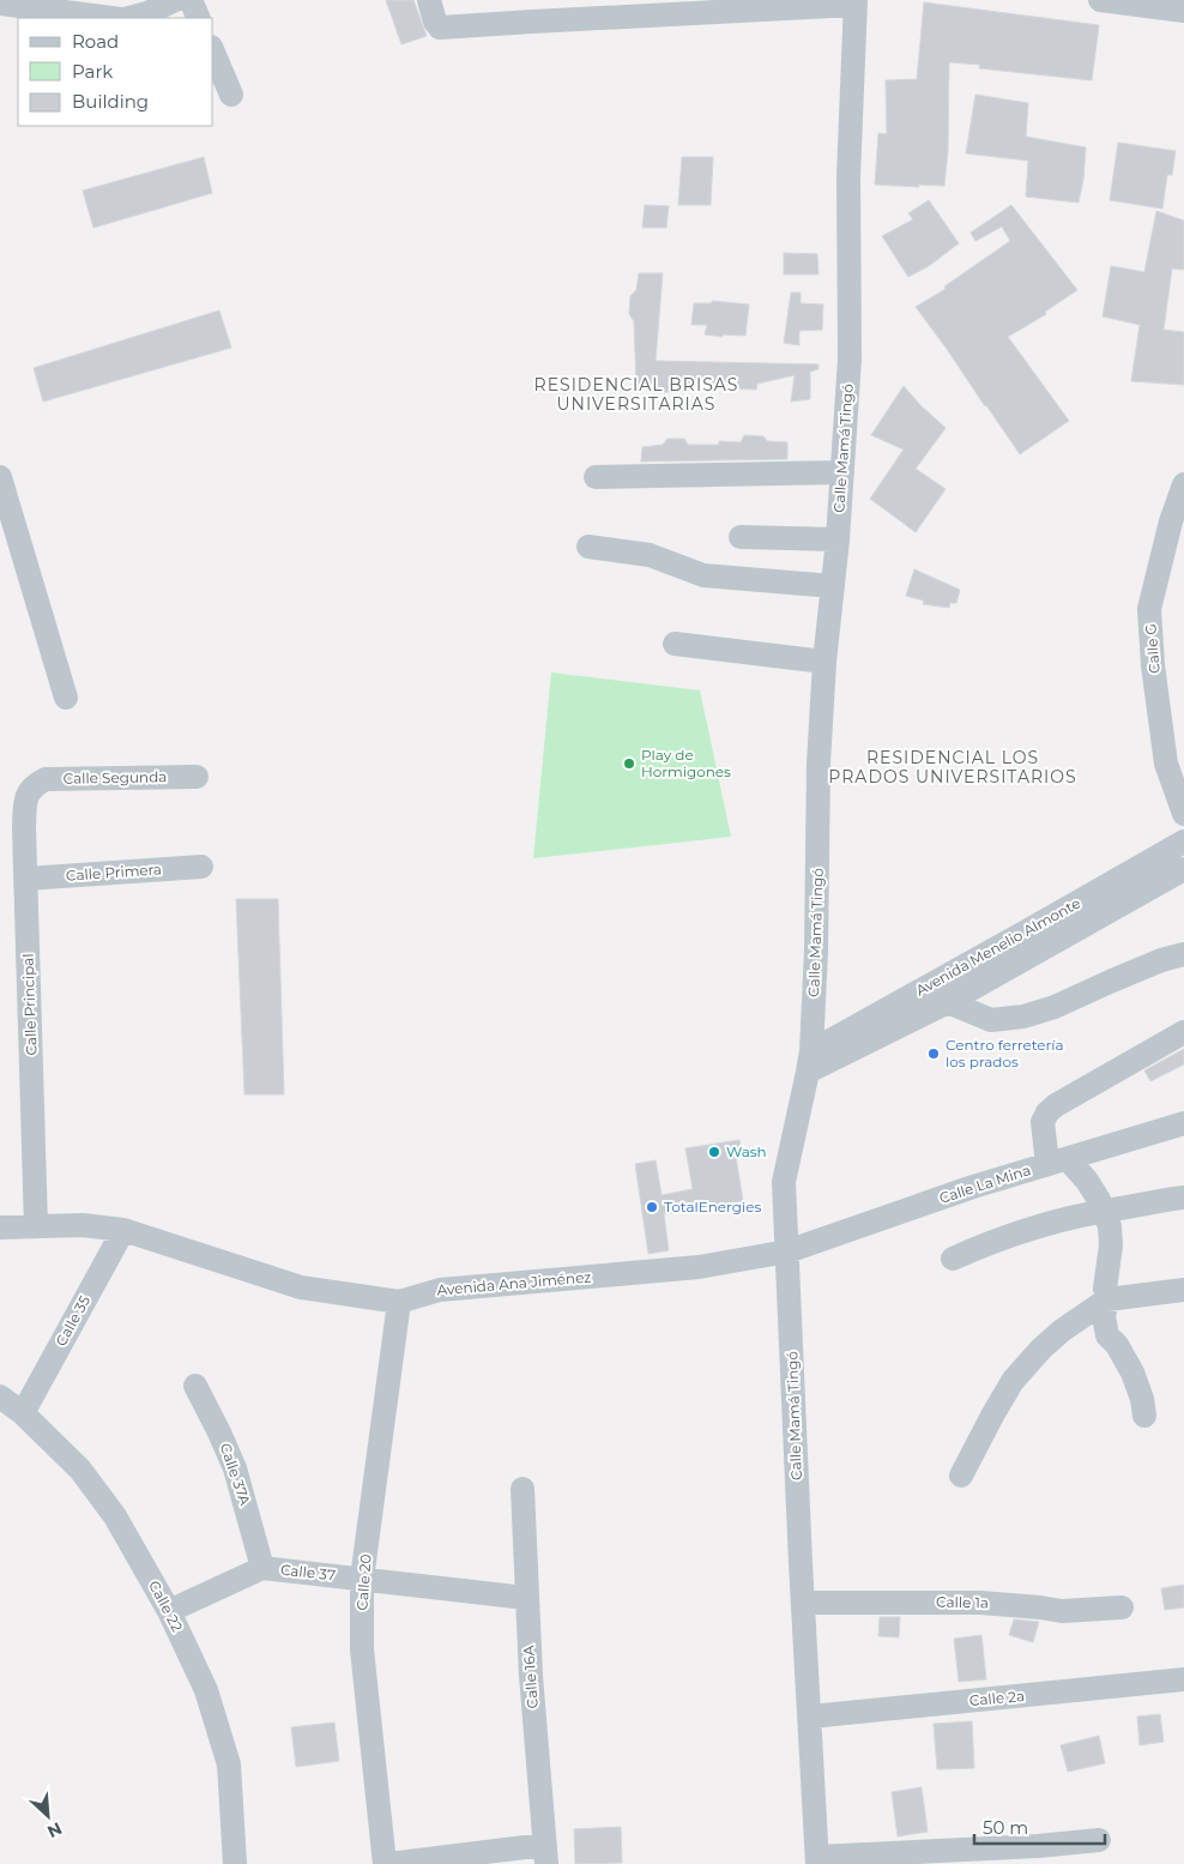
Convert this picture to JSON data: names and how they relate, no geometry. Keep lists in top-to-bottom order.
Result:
{
  "streets": {
    "street": [
      "Calle Mamá Tingó",
      "Calle G",
      "Calle Segunda",
      "Calle Primera",
      "Avenida Menelio Almonte",
      "Calle Principal",
      "Calle La Mina",
      "Avenida Ana Jiménez",
      "Calle 35",
      "Calle 37A",
      "Calle 37",
      "Calle 20",
      "Calle 1a",
      "Calle 22",
      "Calle 16A",
      "Calle 2a"
    ]
  },
  "crossings": [
    ["Calle Mamá Tingó", "Avenida Menelio Almonte"],
    ["Calle Mamá Tingó", "Calle La Mina"],
    ["Calle Mamá Tingó", "Avenida Ana Jiménez"],
    ["Calle Mamá Tingó", "Calle 1a"],
    ["Calle Mamá Tingó", "Calle 2a"],
    ["Calle Segunda", "Calle Principal"],
    ["Calle Primera", "Calle Principal"],
    ["Calle Principal", "Avenida Ana Jiménez"],
    ["Calle La Mina", "Avenida Ana Jiménez"],
    ["Avenida Ana Jiménez", "Calle 35"],
    ["Avenida Ana Jiménez", "Calle 20"],
    ["Calle 35", "Calle 22"],
    ["Calle 37A", "Calle 37"],
    ["Calle 37", "Calle 20"],
    ["Calle 37", "Calle 22"],
    ["Calle 37", "Calle 16A"]
  ],
  "districts": ["RESIDENCIAL BRISAS UNIVERSITARIAS", "RESIDENCIAL LOS PRADOS UNIVERSITARIOS"],
  "places": [
    "Play de Hormigones",
    "Centro ferretería los prados",
    "Wash",
    "TotalEnergies"
  ],
  "legend": ["Road", "Park", "Building"],
  "scale_bar": "50 m",
  "north": "bottom right"
}
